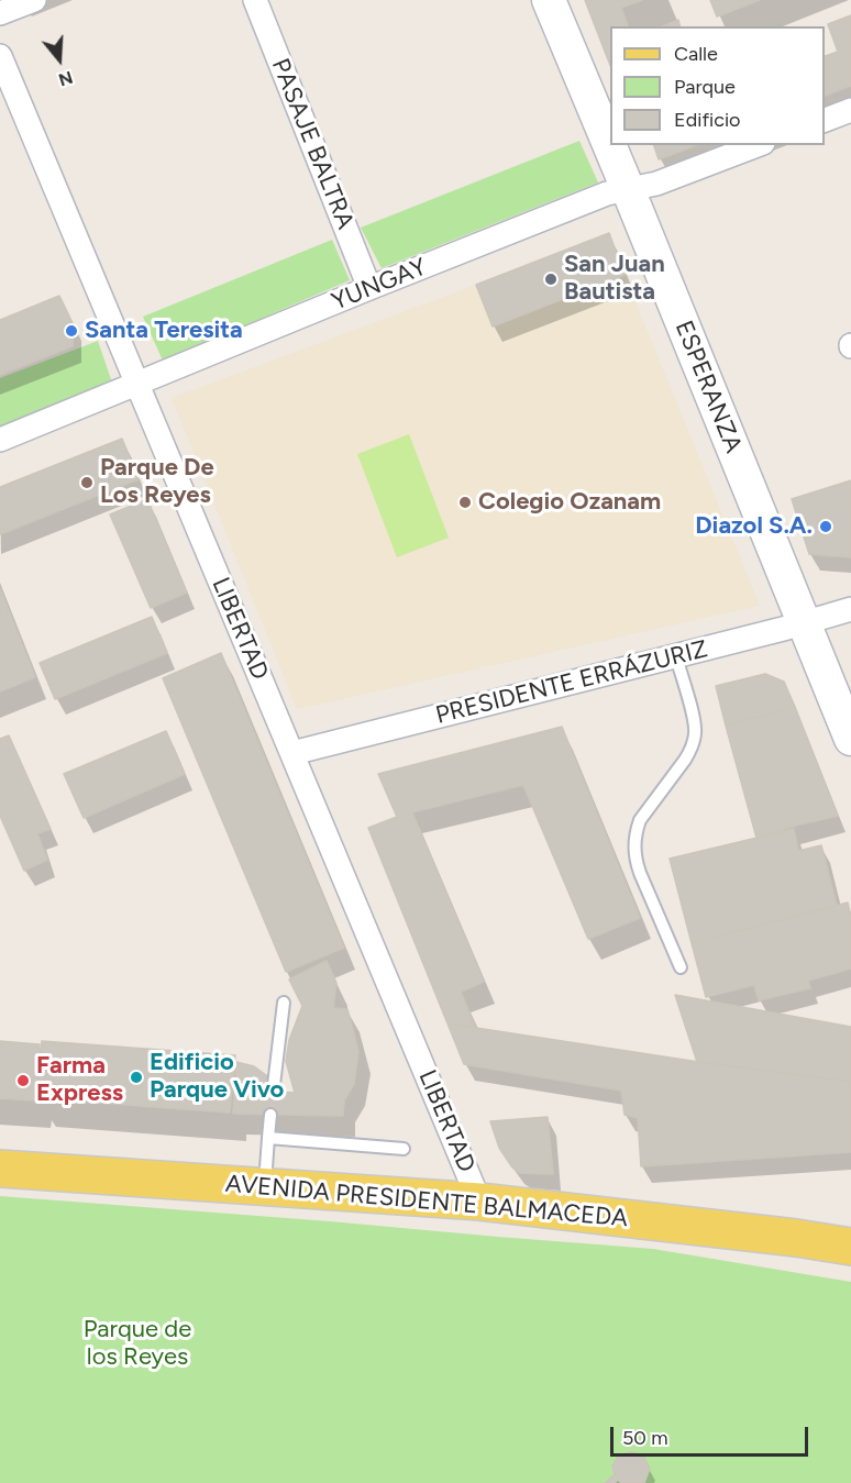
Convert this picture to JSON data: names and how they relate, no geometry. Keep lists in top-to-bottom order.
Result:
{
  "streets": {
    "main road": ["ESPERANZA", "AVENIDA PRESIDENTE BALMACEDA"],
    "street": [
      "PASAJE BALTRA",
      "YUNGAY",
      "LIBERTAD",
      "PRESIDENTE ERRÁZURIZ"
    ]
  },
  "crossings": [
    ["PASAJE BALTRA", "YUNGAY"],
    ["YUNGAY", "ESPERANZA"],
    ["YUNGAY", "LIBERTAD"],
    ["ESPERANZA", "PRESIDENTE ERRÁZURIZ"],
    ["LIBERTAD", "PRESIDENTE ERRÁZURIZ"],
    ["LIBERTAD", "AVENIDA PRESIDENTE BALMACEDA"]
  ],
  "parks": ["Parque de los Reyes"],
  "places": [
    "San Juan Bautista",
    "Santa Teresita",
    "Parque De Los Reyes",
    "Colegio Ozanam",
    "Diazol S.A.",
    "Edificio Parque Vivo",
    "Farma Express"
  ],
  "legend": ["Calle", "Parque", "Edificio"],
  "scale_bar": "50 m",
  "north": "bottom"
}
